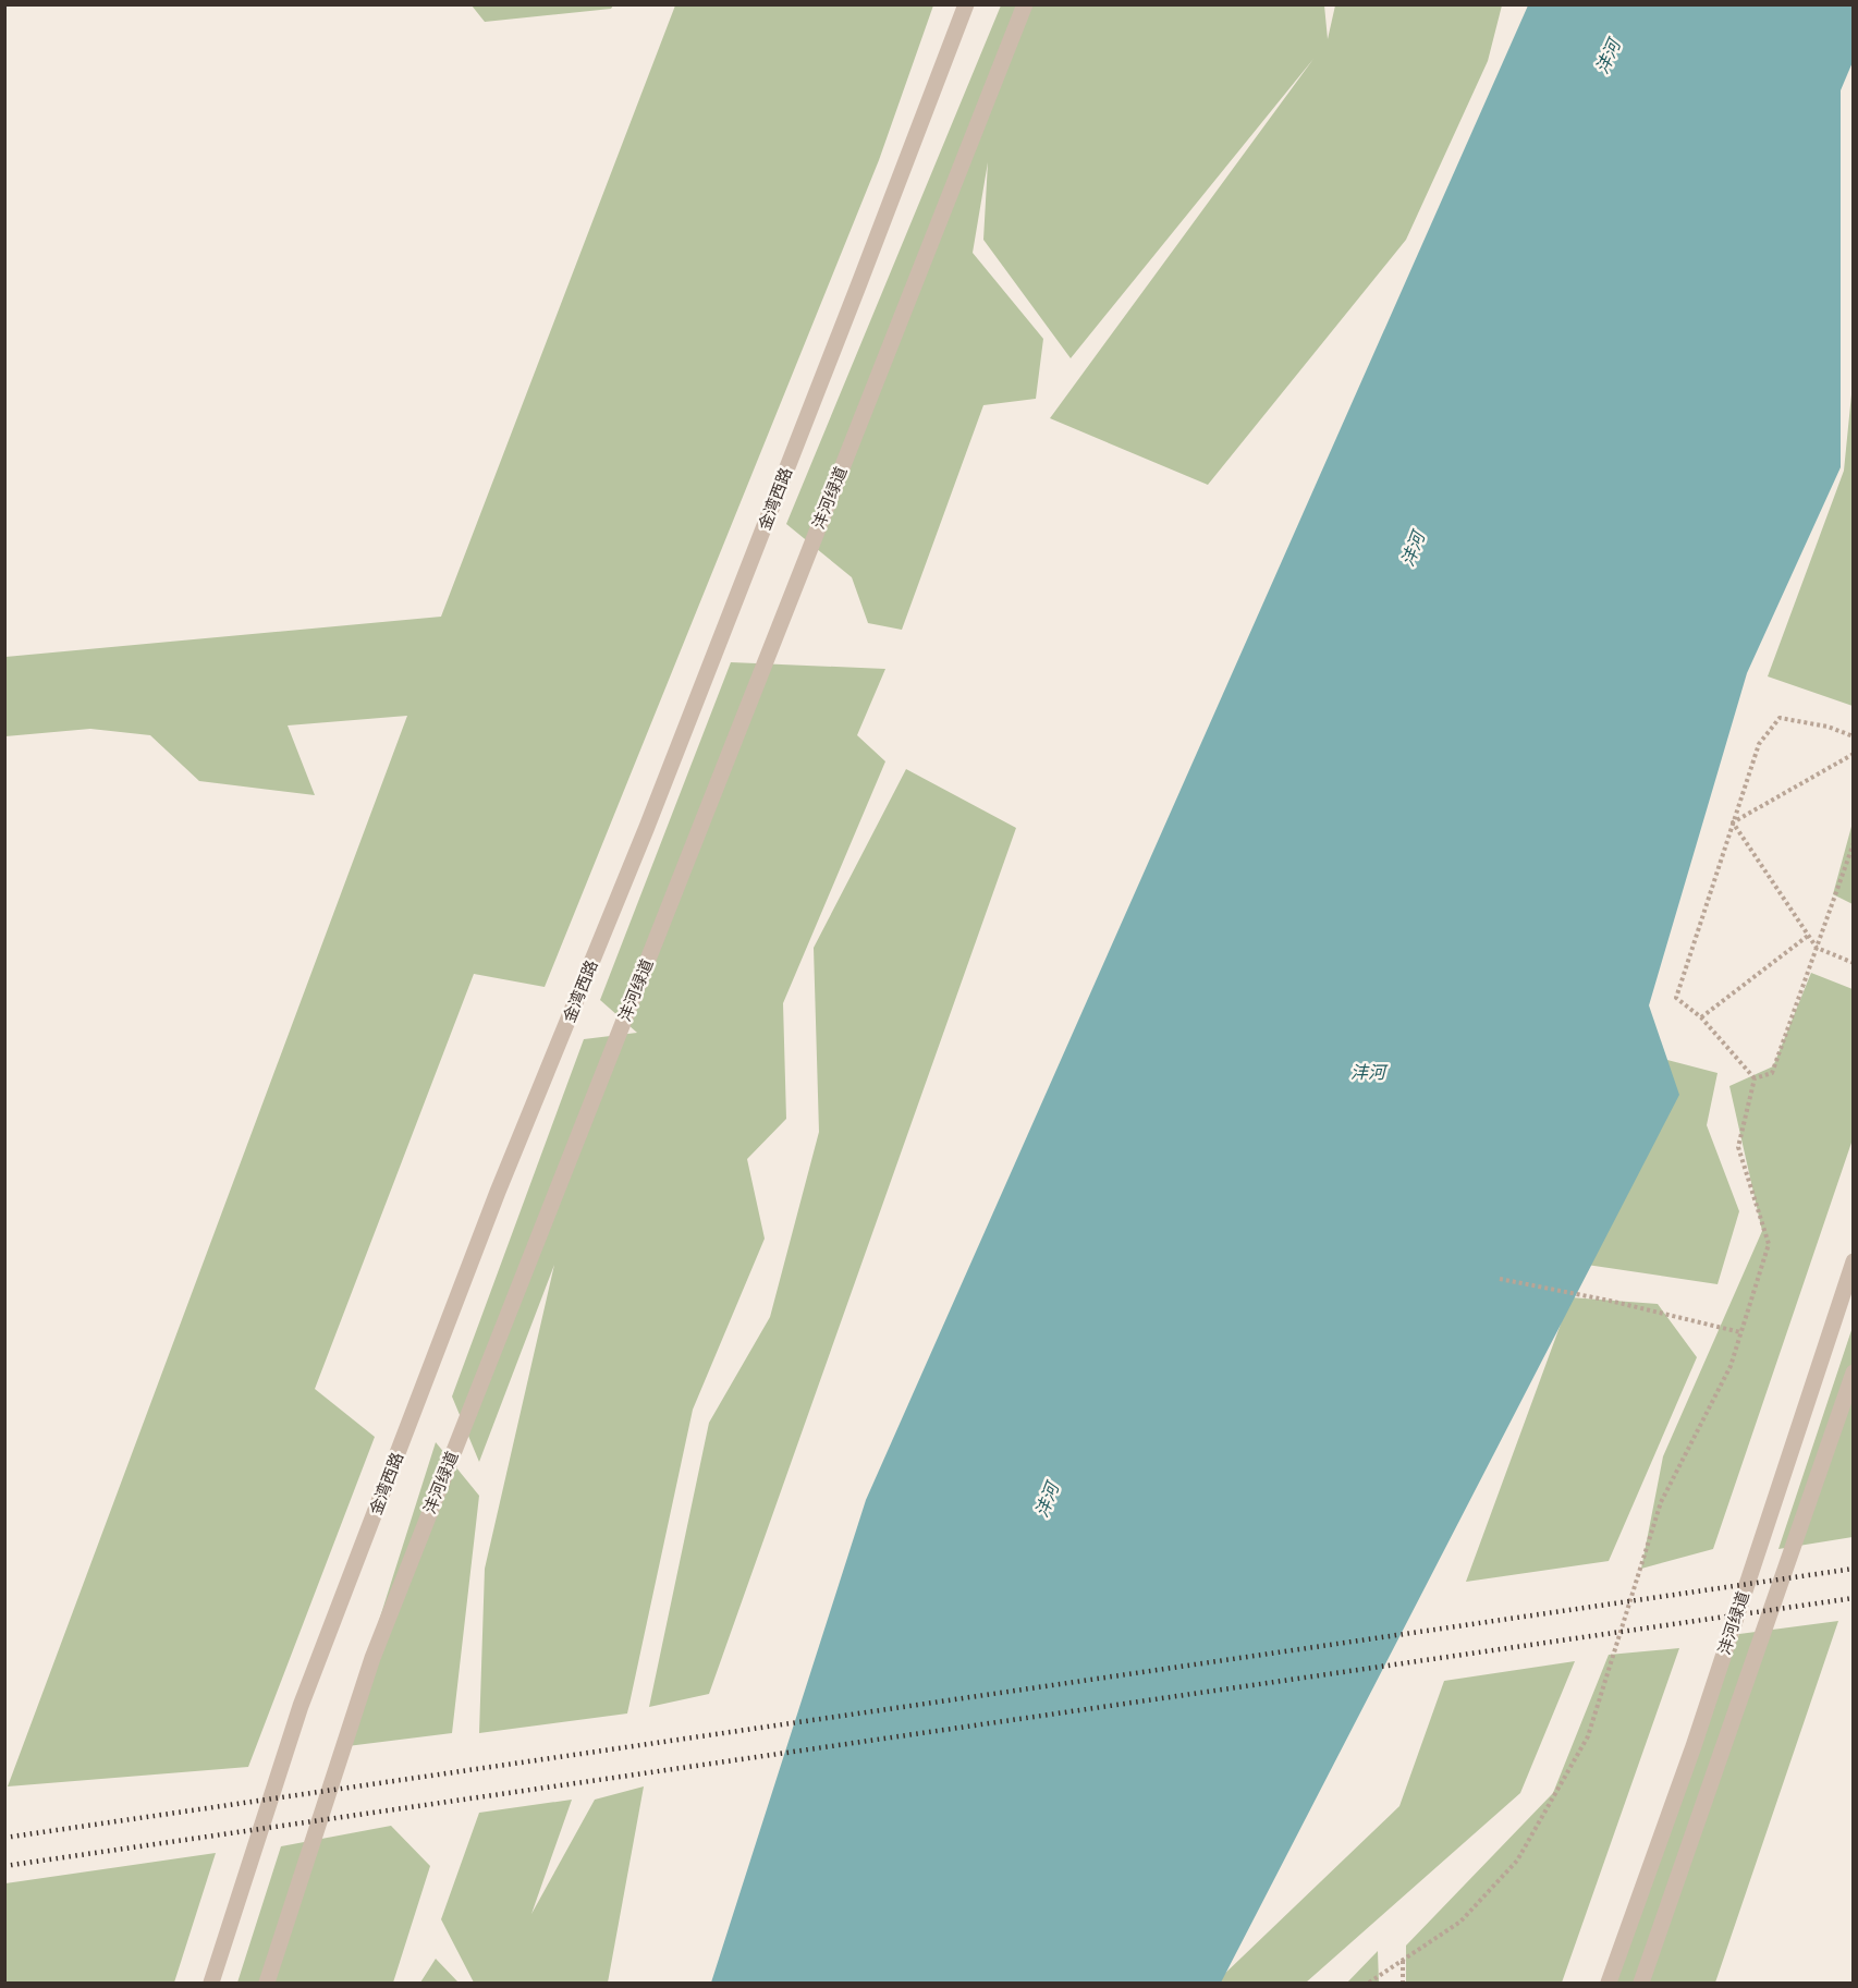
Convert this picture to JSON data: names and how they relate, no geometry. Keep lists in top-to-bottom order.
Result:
{
  "streets": {
    "street": ["沣河绿道", "金湾西路"]
  },
  "water": ["沣河"]
}
